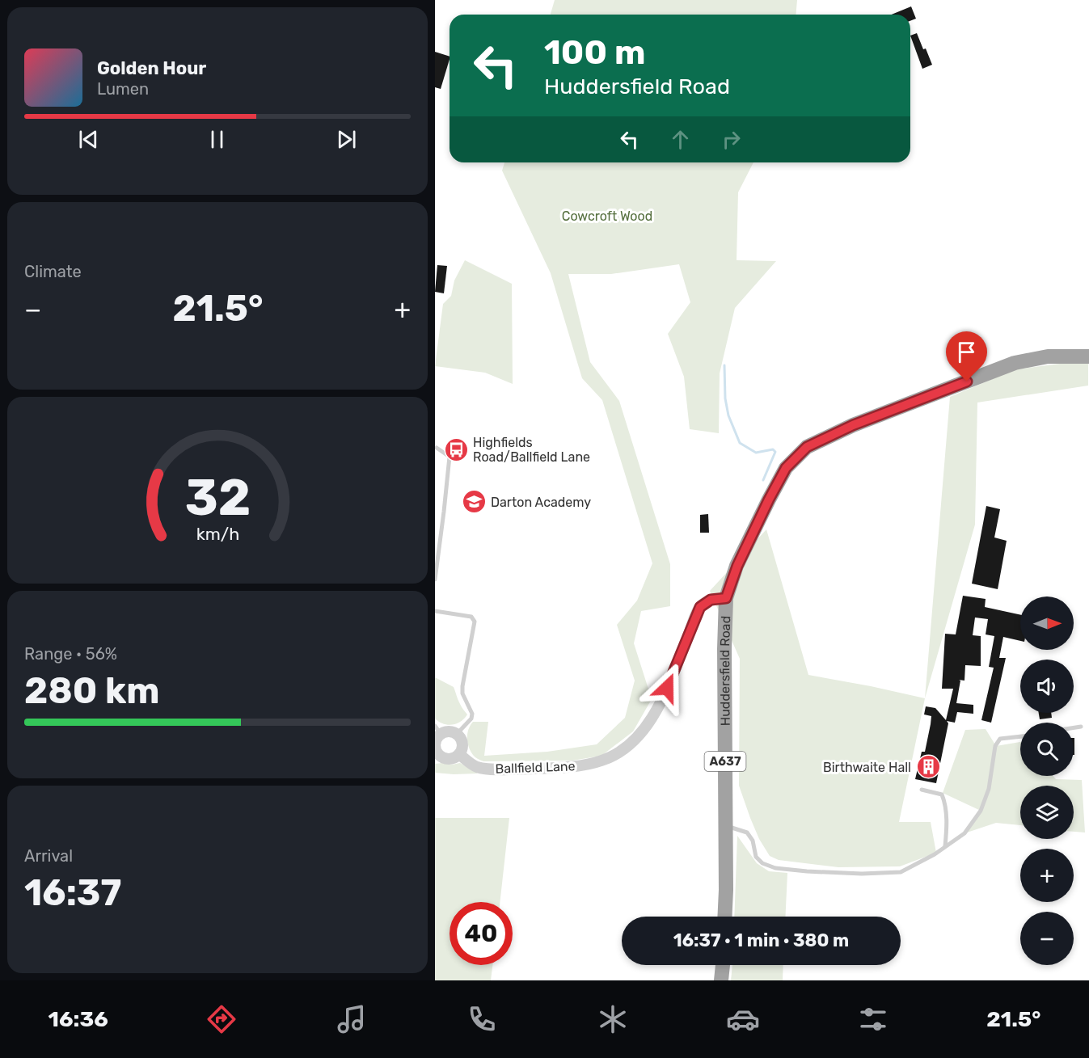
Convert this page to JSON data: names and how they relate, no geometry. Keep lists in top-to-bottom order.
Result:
{
  "streets": {
    "highway": ["Huddersfield Road", "A637"],
    "street": ["Ballfield Lane"]
  },
  "crossings": [
    ["Huddersfield Road", "Ballfield Lane"]
  ],
  "parks": ["Cowcroft Wood"],
  "places": {
    "bus stop": ["Highfields Road/Ballfield Lane"],
    "school or university": ["Darton Academy"],
    "building": ["Birthwaite Hall"]
  },
  "north": "right",
  "page": {
    "turn": ["100 m", "Huddersfield Road"],
    "song": ["Golden Hour", "Lumen"],
    "tile": [
      "Climate",
      ["Range · 56%", "280 km"],
      ["Arrival", "16:37"]
    ],
    "heat": ["−", "21.5°", "+"],
    "map_buttons": ["+", "−"],
    "limit": "40",
    "trip": "16:37 · 1 min · 380 m",
    "tabs": ["16:36", "21.5°"],
    "gauge": ["32", "km/h"]
  }
}
